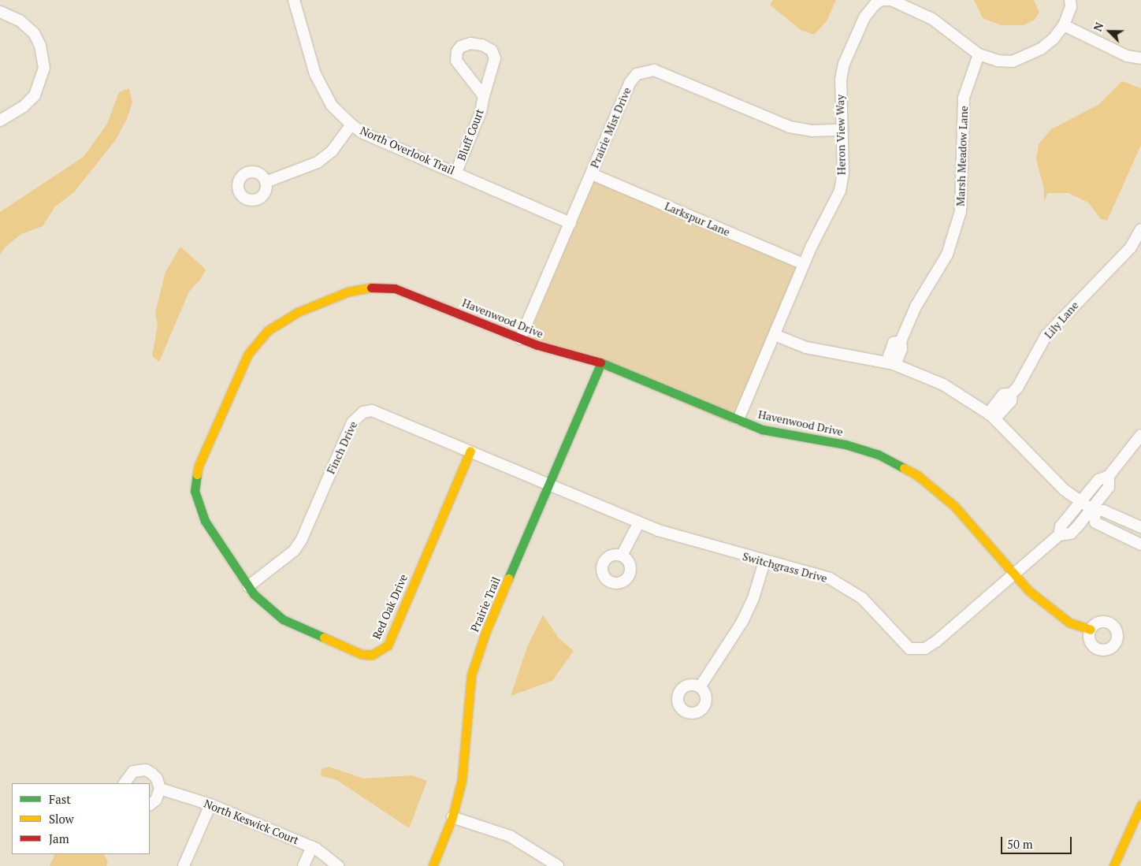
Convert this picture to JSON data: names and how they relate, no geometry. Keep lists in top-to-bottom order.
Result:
{
  "streets": {
    "street": [
      "Prairie Mist Drive",
      "Bluff Court",
      "Heron View Way",
      "North Overlook Trail",
      "Marsh Meadow Lane",
      "Larkspur Lane",
      "Havenwood Drive",
      "Lily Lane",
      "Finch Drive",
      "Switchgrass Drive",
      "Prairie Trail",
      "Red Oak Drive",
      "North Keswick Court"
    ]
  },
  "crossings": [
    ["Prairie Mist Drive", "Heron View Way"],
    ["Prairie Mist Drive", "North Overlook Trail"],
    ["Prairie Mist Drive", "Larkspur Lane"],
    ["Prairie Mist Drive", "Havenwood Drive"],
    ["Bluff Court", "North Overlook Trail"],
    ["Heron View Way", "Marsh Meadow Lane"],
    ["Heron View Way", "Larkspur Lane"],
    ["Heron View Way", "Havenwood Drive"],
    ["Havenwood Drive", "Finch Drive"],
    ["Havenwood Drive", "Switchgrass Drive"],
    ["Havenwood Drive", "Prairie Trail"],
    ["Havenwood Drive", "Red Oak Drive"],
    ["Finch Drive", "Switchgrass Drive"],
    ["Finch Drive", "Prairie Trail"],
    ["Finch Drive", "Red Oak Drive"],
    ["Switchgrass Drive", "Prairie Trail"]
  ],
  "legend": ["Fast", "Slow", "Jam"],
  "scale_bar": "50 m",
  "north": "top left"
}
